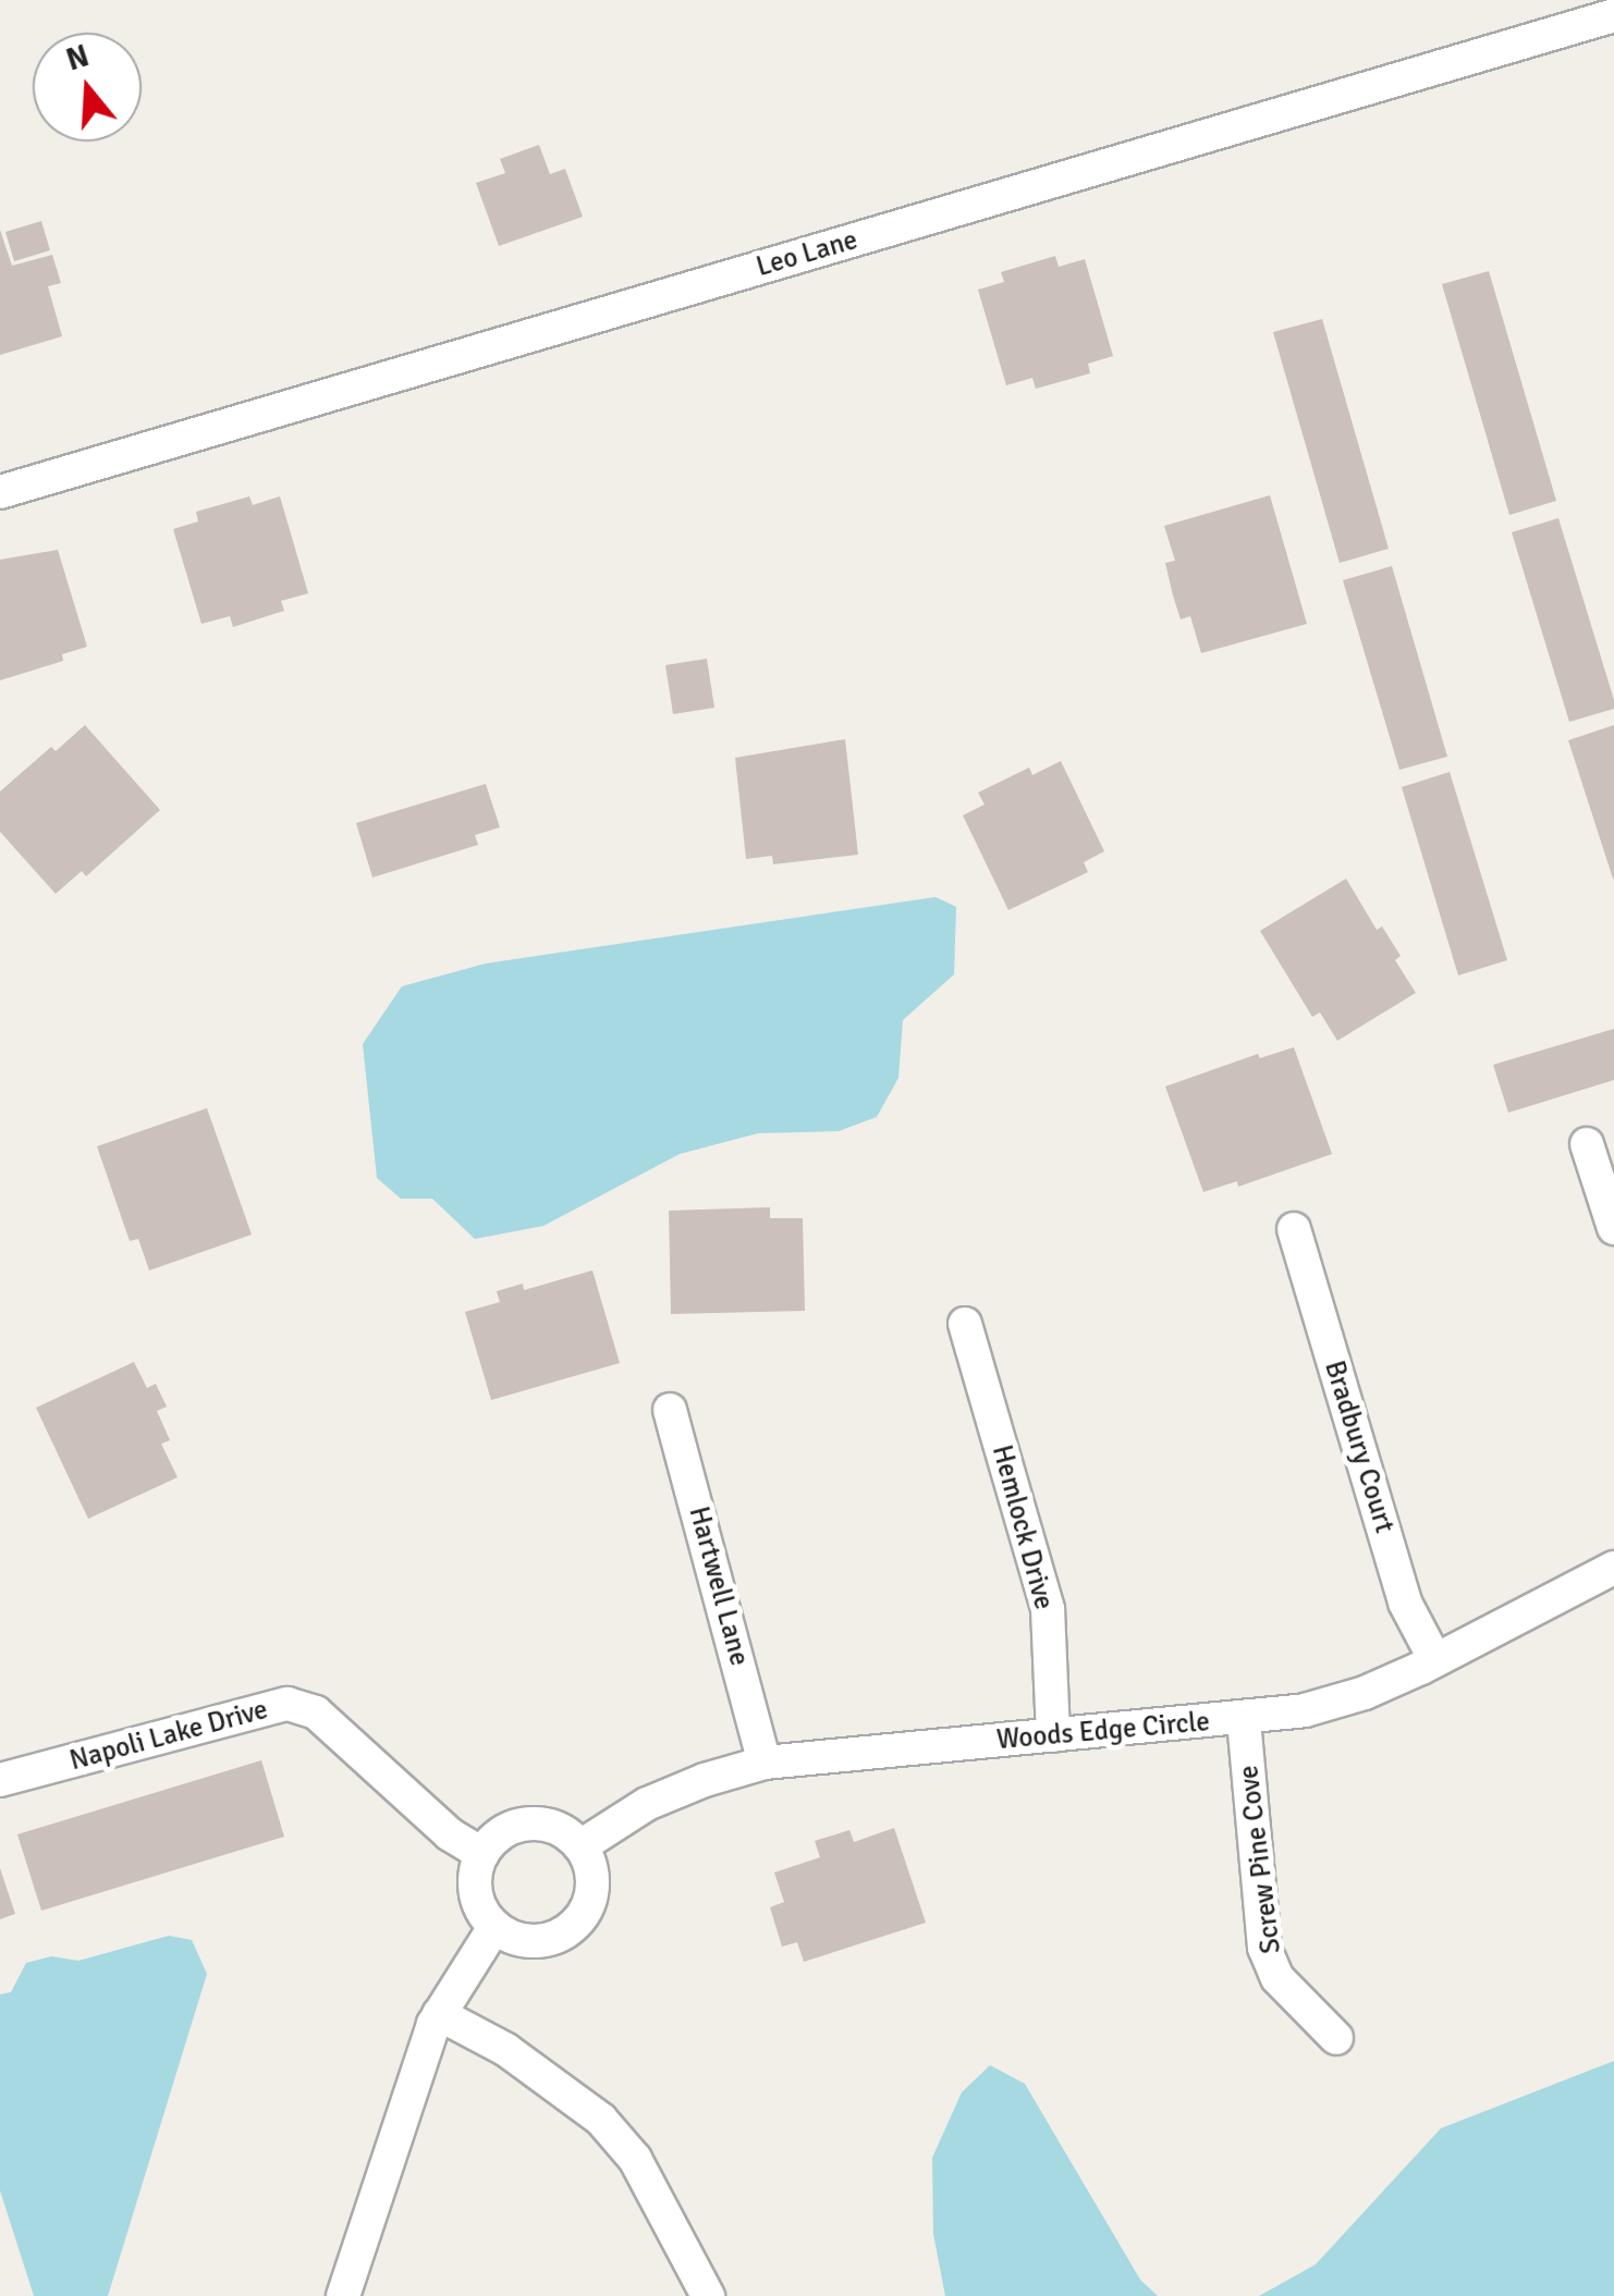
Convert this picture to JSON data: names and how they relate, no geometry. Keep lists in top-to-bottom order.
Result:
{
  "streets": {
    "street": [
      "Leo Lane",
      "Bradbury Court",
      "Hemlock Drive",
      "Hartwell Lane",
      "Woods Edge Circle",
      "Napoli Lake Drive",
      "Screw Pine Cove"
    ]
  },
  "crossings": [
    ["Bradbury Court", "Woods Edge Circle"],
    ["Hemlock Drive", "Woods Edge Circle"],
    ["Hartwell Lane", "Woods Edge Circle"],
    ["Woods Edge Circle", "Napoli Lake Drive"],
    ["Woods Edge Circle", "Screw Pine Cove"]
  ],
  "north": "top"
}
